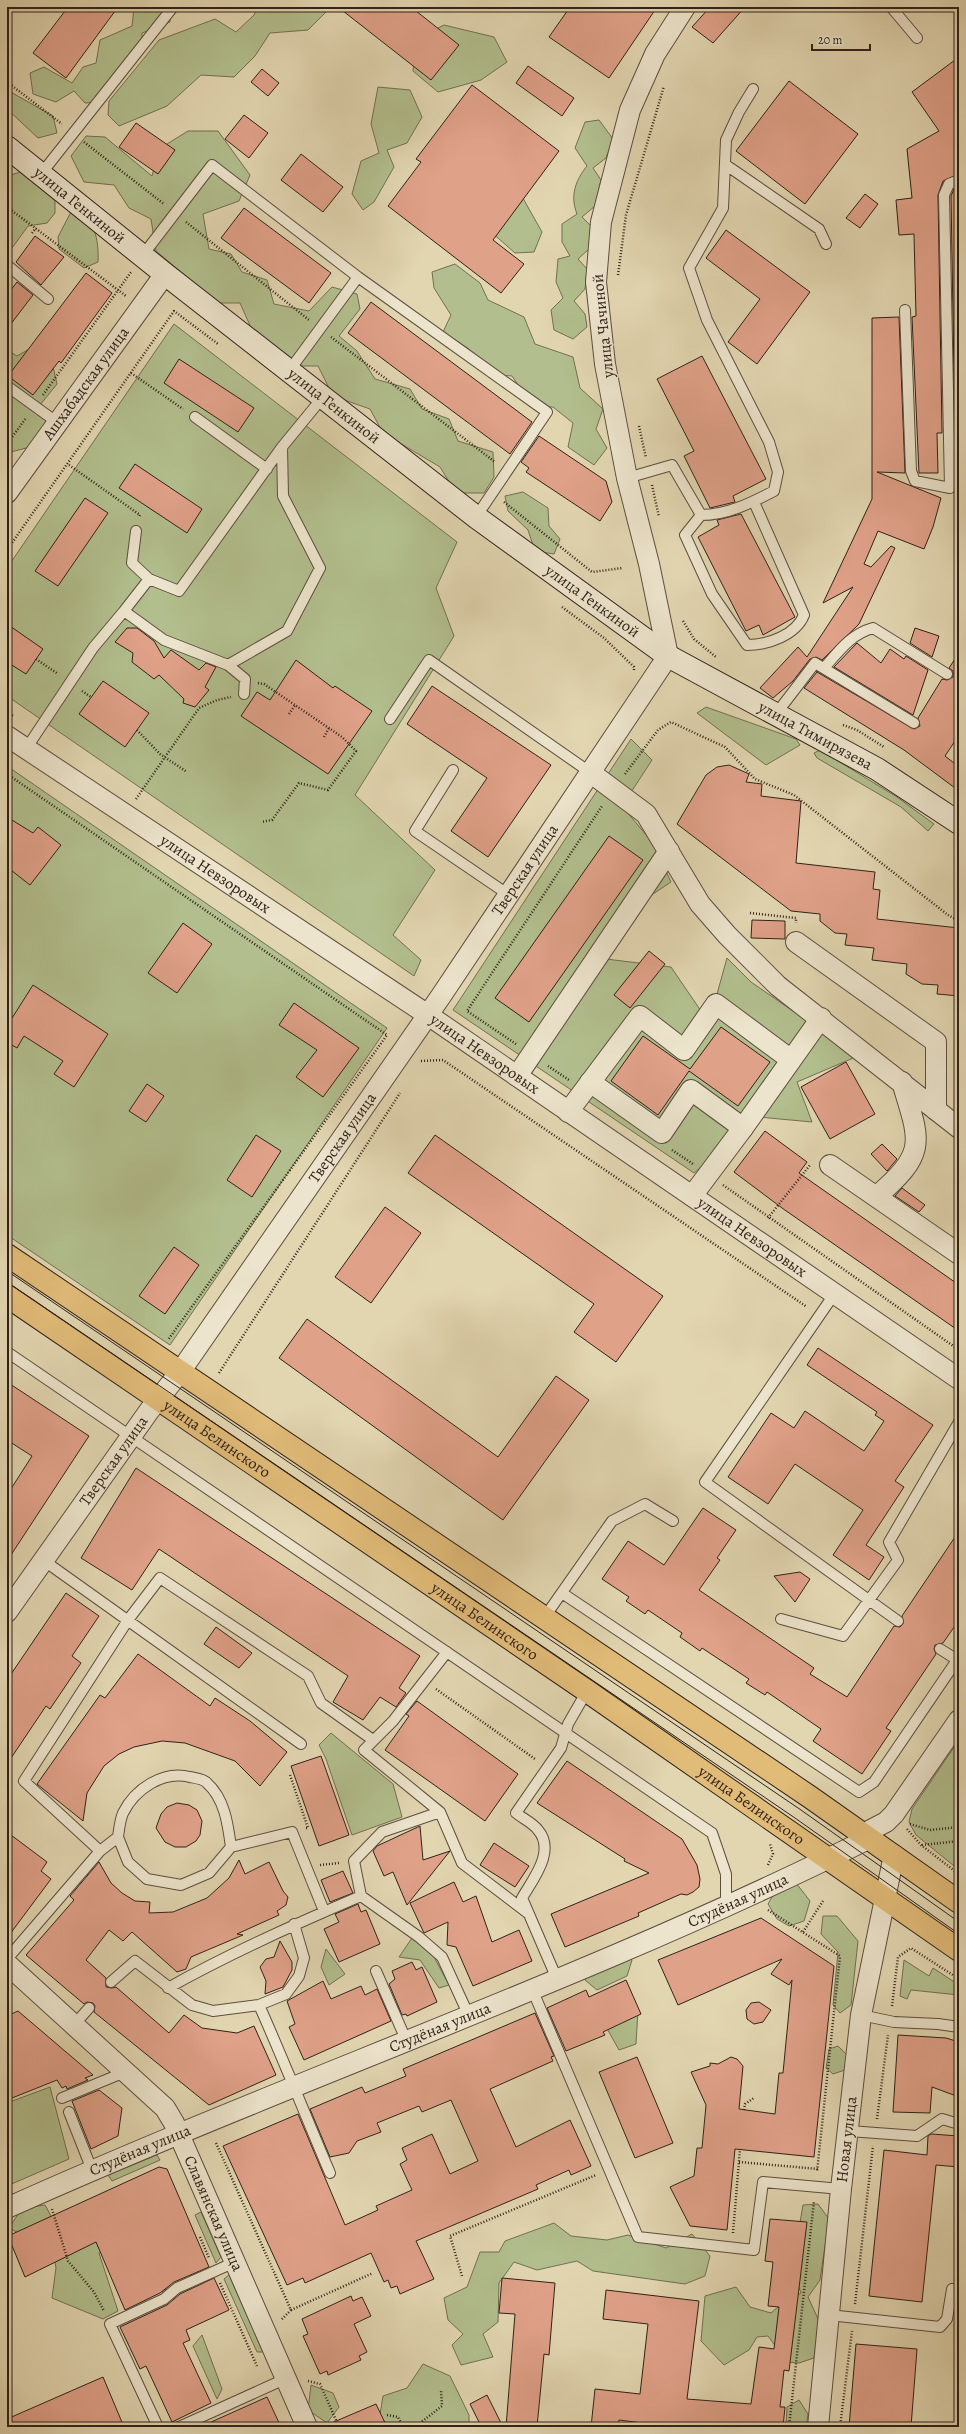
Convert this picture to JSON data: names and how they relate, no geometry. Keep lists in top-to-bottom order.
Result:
{
  "streets": {
    "main road": ["улица Белинского"],
    "street": [
      "улица Генкиной",
      "улица Чачиной",
      "Ашхабадская улица",
      "улица Тимирязева",
      "Тверская улица",
      "улица Невзоровых",
      "Студёная улица",
      "Новая улица",
      "Славянская улица"
    ]
  },
  "crossings": [
    ["улица Генкиной", "улица Чачиной"],
    ["улица Генкиной", "Ашхабадская улица"],
    ["улица Генкиной", "улица Тимирязева"],
    ["улица Генкиной", "Тверская улица"],
    ["улица Чачиной", "улица Тимирязева"],
    ["улица Чачиной", "Тверская улица"],
    ["улица Тимирязева", "Тверская улица"],
    ["Тверская улица", "улица Невзоровых"],
    ["Тверская улица", "улица Белинского"],
    ["улица Белинского", "Студёная улица"],
    ["улица Белинского", "Новая улица"],
    ["Студёная улица", "Славянская улица"]
  ],
  "scale_bar": "20 m"
}
